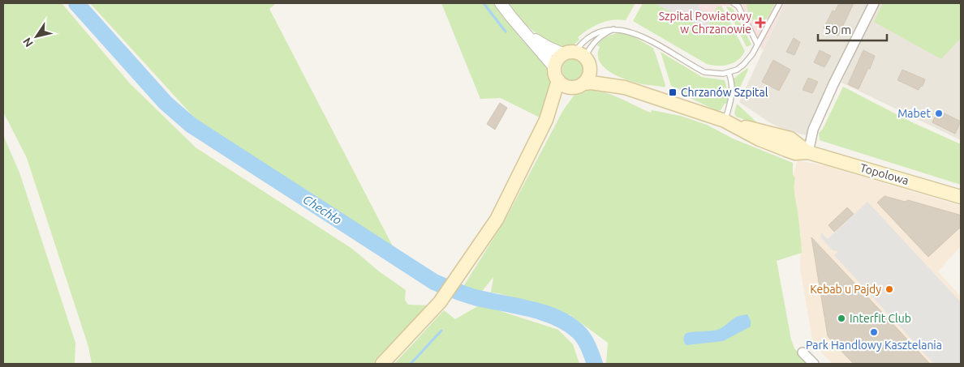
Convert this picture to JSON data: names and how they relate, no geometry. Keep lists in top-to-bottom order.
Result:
{
  "streets": {
    "main road": ["Topolowa"]
  },
  "water": ["Chechło"],
  "places": {
    "health": ["Szpital Powiatowy w Chrzanowie"],
    "transit": ["Chrzanów Szpital"],
    "other": [
      "Mabet",
      "Kebab u Pajdy",
      "Interfit Club",
      "Park Handlowy Kasztelania"
    ]
  },
  "scale_bar": "50 m",
  "north": "bottom left"
}
